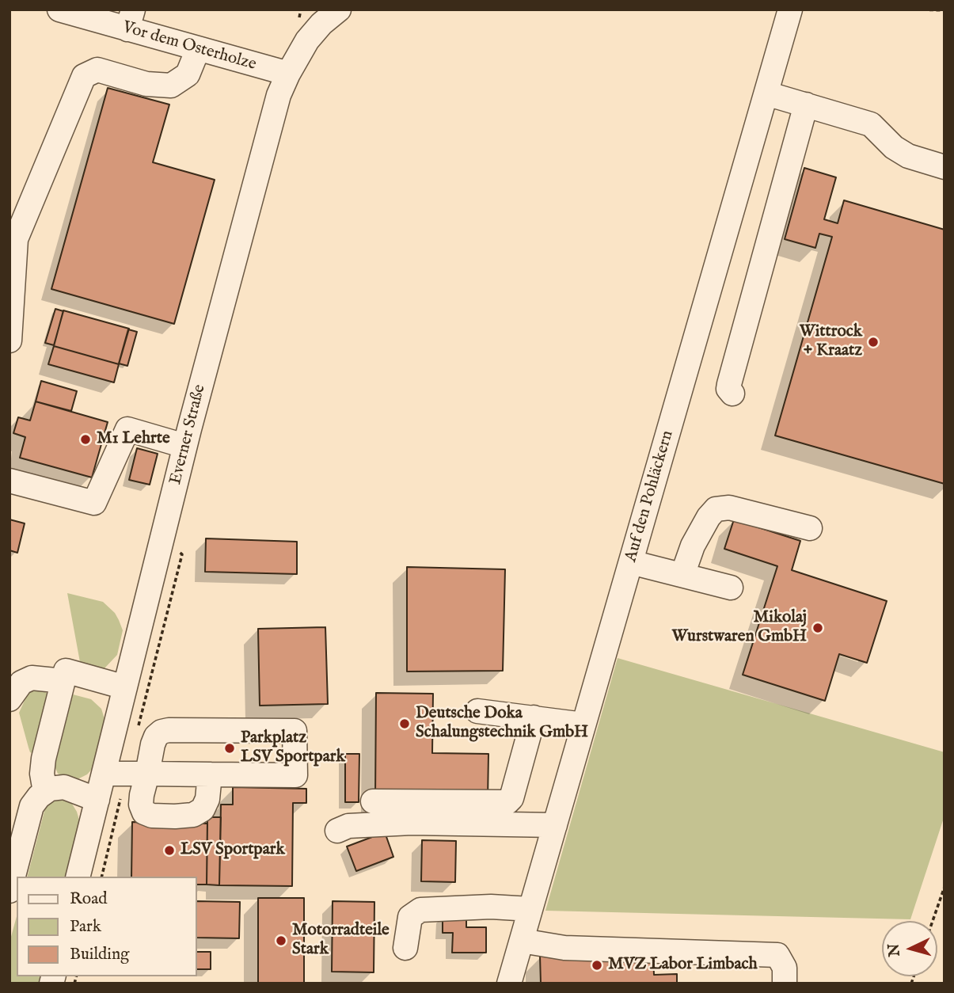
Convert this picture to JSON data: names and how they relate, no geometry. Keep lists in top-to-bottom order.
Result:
{
  "streets": {
    "street": ["Vor dem Osterholze", "Everner Straße", "Auf den Pohläckern"]
  },
  "crossings": [
    ["Vor dem Osterholze", "Everner Straße"]
  ],
  "places": [
    "Wittrock + Kraatz",
    "M1 Lehrte",
    "Mikolaj Wurstwaren GmbH",
    "Deutsche Doka Schalungstechnik GmbH",
    "Parkplatz LSV Sportpark",
    "LSV Sportpark",
    "Motorradteile Stark",
    "MVZ Labor Limbach"
  ],
  "legend": ["Road", "Park", "Building"],
  "north": "left"
}
